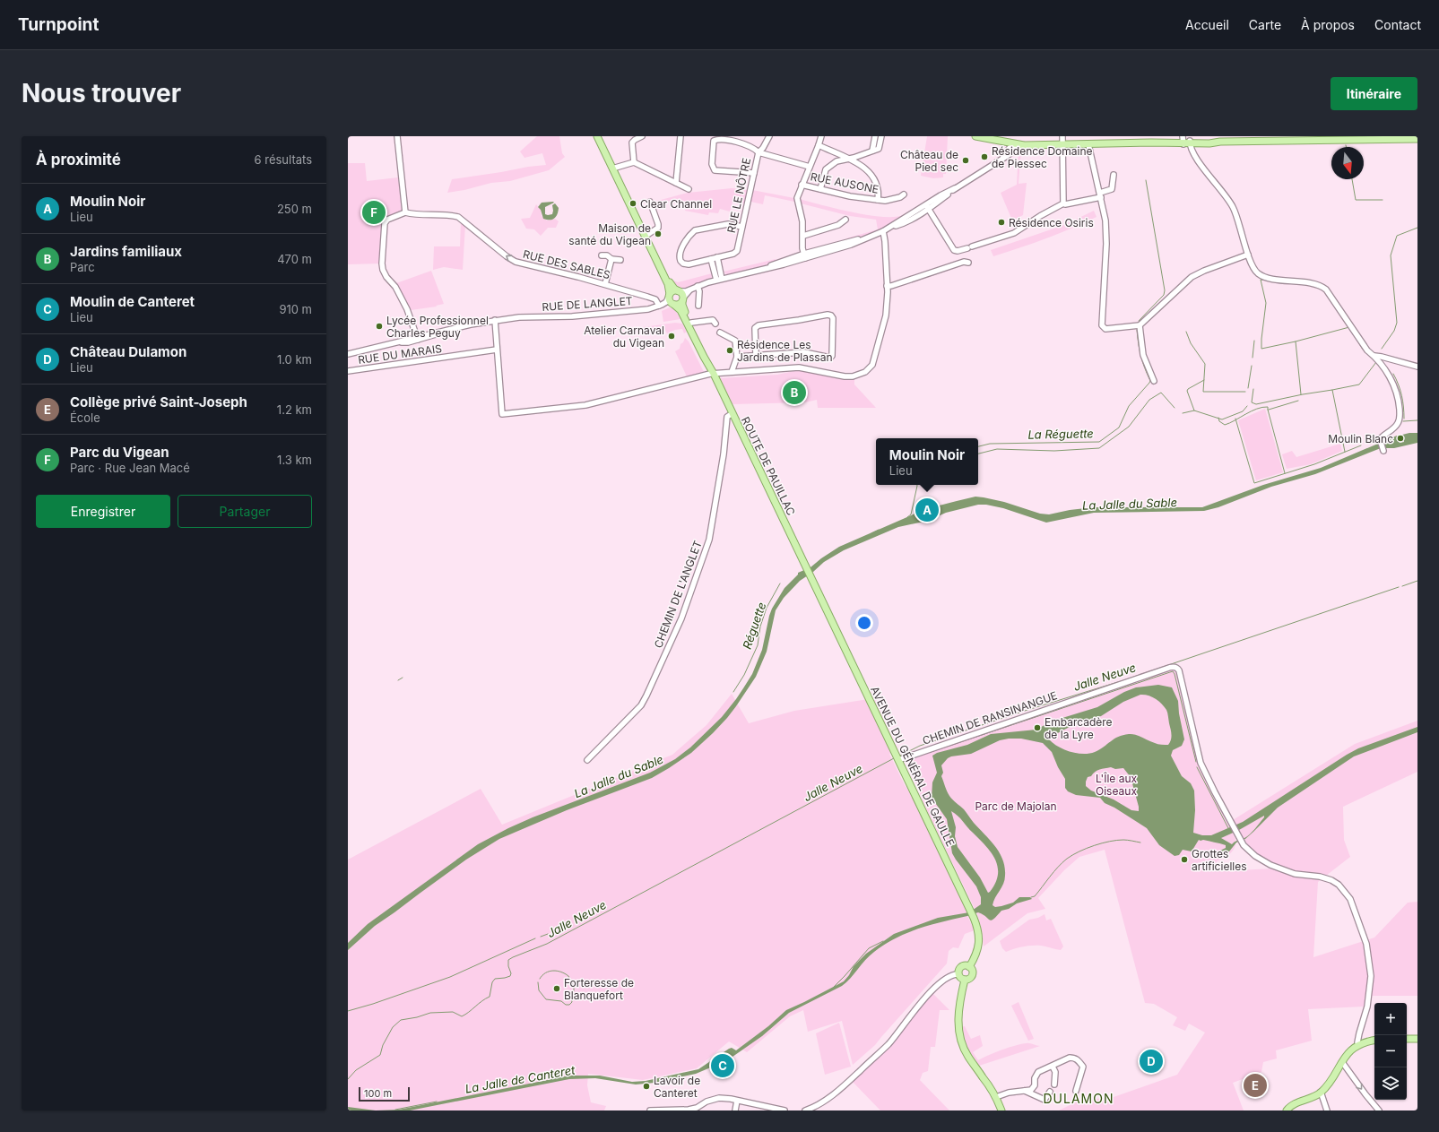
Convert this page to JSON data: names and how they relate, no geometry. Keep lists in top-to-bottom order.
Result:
{
  "streets": {
    "main road": ["ROUTE DE PAUILLAC", "AVENUE DU GÉNÉRAL DE GAULLE"],
    "street": [
      "RUE AUSONE",
      "RUE LE NÔTRE",
      "RUE DES SABLES",
      "RUE DE LANGLET",
      "RUE DU MARAIS",
      "CHEMIN DE L'ANGLET",
      "CHEMIN DE RANSINANGUE"
    ]
  },
  "crossings": [
    ["RUE DES SABLES", "RUE DE LANGLET"],
    ["RUE DE LANGLET", "ROUTE DE PAUILLAC"],
    ["ROUTE DE PAUILLAC", "CHEMIN DE L'ANGLET"],
    ["ROUTE DE PAUILLAC", "AVENUE DU GÉNÉRAL DE GAULLE"],
    ["CHEMIN DE RANSINANGUE", "AVENUE DU GÉNÉRAL DE GAULLE"]
  ],
  "one_way": ["RUE DES SABLES"],
  "districts": ["DULAMON"],
  "water": [
    "La Réguette",
    "La Jalle du Sable",
    "Réguette",
    "Jalle Neuve",
    "La Jalle de Canteret"
  ],
  "parks": ["L'Île aux Oiseaux", "Parc de Majolan"],
  "places": [
    "Résidence Domaine de Piessec",
    "Château de Pied sec",
    "Clear Channel",
    "Résidence Osiris",
    "Maison de santé du Vigean",
    "Lycée Professionnel Charles Peguy",
    "Atelier Carnaval du Vigean",
    "Résidence Les Jardins de Plassan",
    "Moulin Blanc",
    "Embarcadère de la Lyre",
    "Grottes artificielles",
    "Forteresse de Blanquefort",
    "Lavoir de Canteret"
  ],
  "scale_bar": "100 m",
  "north": "bottom",
  "page": {
    "header": "Turnpoint",
    "nav": [
      "Accueil",
      "Carte",
      "À propos",
      "Contact"
    ],
    "buttons": [
      "Itinéraire",
      ["Enregistrer", "Partager"]
    ],
    "title": "Nous trouver",
    "heading": ["À proximité", "6 résultats"],
    "list": [
      {
        "mark": "A",
        "name": "Moulin Noir",
        "note": "Lieu",
        "value": "250 m"
      },
      {
        "mark": "B",
        "name": "Jardins familiaux",
        "note": "Parc",
        "value": "470 m"
      },
      {
        "mark": "C",
        "name": "Moulin de Canteret",
        "note": "Lieu",
        "value": "910 m"
      },
      {
        "mark": "D",
        "name": "Château Dulamon",
        "note": "Lieu",
        "value": "1.0 km"
      },
      {
        "mark": "E",
        "name": "Collège privé Saint-Joseph",
        "note": "École",
        "value": "1.2 km"
      },
      {
        "mark": "F",
        "name": "Parc du Vigean",
        "note": "Parc · Rue Jean Macé",
        "value": "1.3 km"
      }
    ],
    "pins": [
      "F",
      "B",
      "A",
      "D",
      "C",
      "E"
    ],
    "popup": ["Moulin Noir", "Lieu"],
    "map_buttons": ["+", "−"],
    "scale": "100 m"
  }
}
